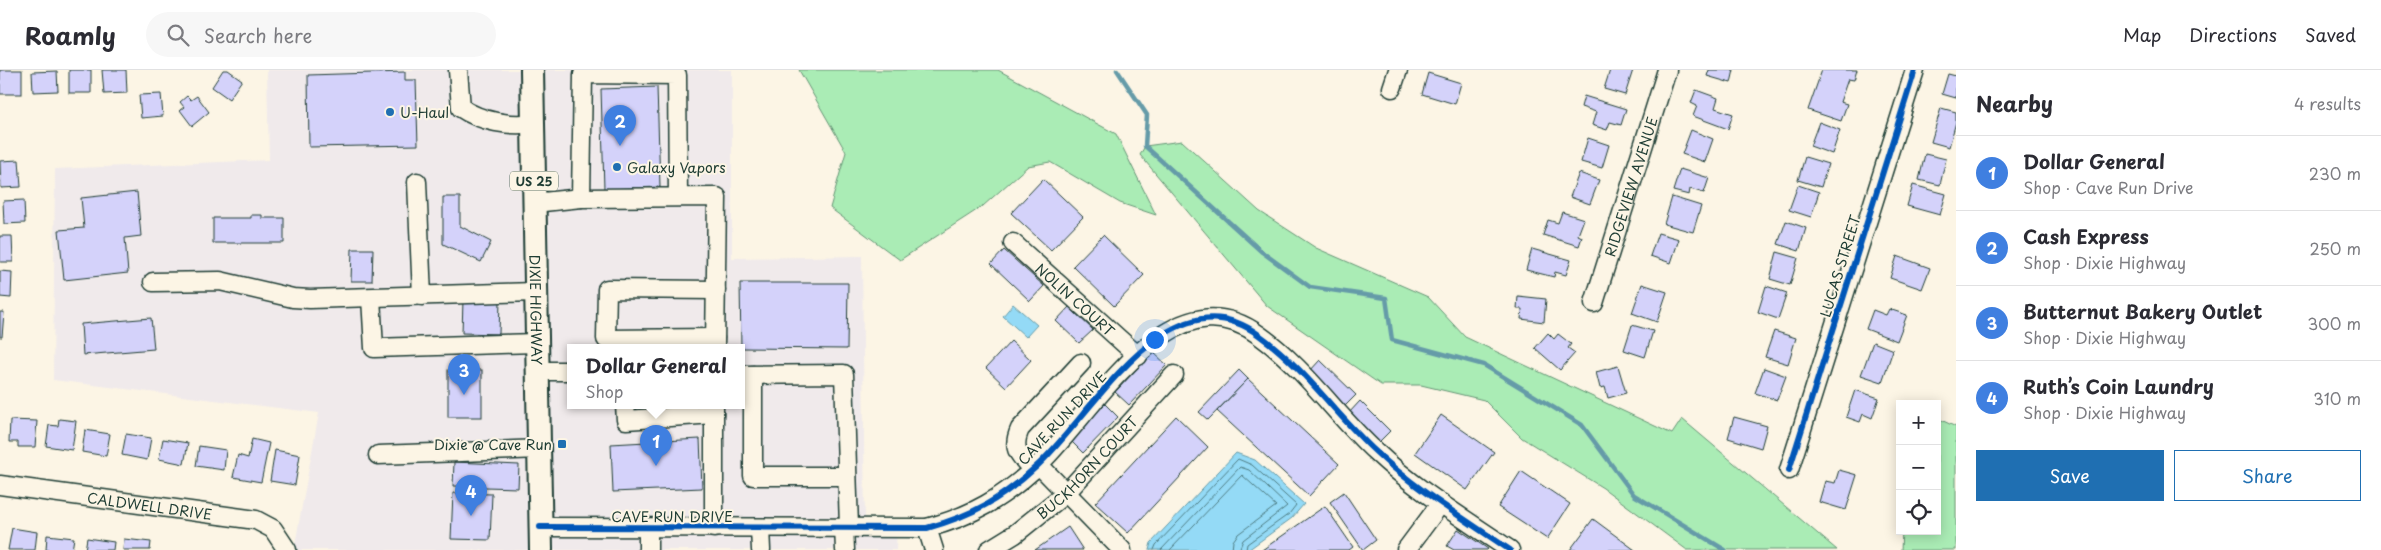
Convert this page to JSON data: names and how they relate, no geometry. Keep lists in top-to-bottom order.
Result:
{
  "streets": {
    "main road": ["US 25", "DIXIE HIGHWAY"],
    "street": [
      "RIDGEVIEW AVENUE",
      "LUCAS STREET",
      "NOLIN COURT",
      "CAVE RUN DRIVE",
      "BUCKHORN COURT",
      "CALDWELL DRIVE"
    ]
  },
  "crossings": [
    ["NOLIN COURT", "CAVE RUN DRIVE"],
    ["DIXIE HIGHWAY", "CAVE RUN DRIVE"]
  ],
  "places": {
    "other": ["U-Haul", "Galaxy Vapors"],
    "transit": ["Dixie @ Cave Run"]
  },
  "page": {
    "header": "Roamly",
    "search": "Search here",
    "nav": ["Map", "Directions", "Saved"],
    "heading": ["Nearby", "4 results"],
    "pins": [
      "2",
      "3",
      "1",
      "4"
    ],
    "list": [
      {
        "mark": "1",
        "name": "Dollar General",
        "note": "Shop · Cave Run Drive",
        "value": "230 m"
      },
      {
        "mark": "2",
        "name": "Cash Express",
        "note": "Shop · Dixie Highway",
        "value": "250 m"
      },
      {
        "mark": "3",
        "name": "Butternut Bakery Outlet",
        "note": "Shop · Dixie Highway",
        "value": "300 m"
      },
      {
        "mark": "4",
        "name": "Ruth’s Coin Laundry",
        "note": "Shop · Dixie Highway",
        "value": "310 m"
      }
    ],
    "popup": ["Dollar General", "Shop"],
    "map_buttons": ["+", "−"],
    "buttons": ["Save", "Share"]
  }
}
